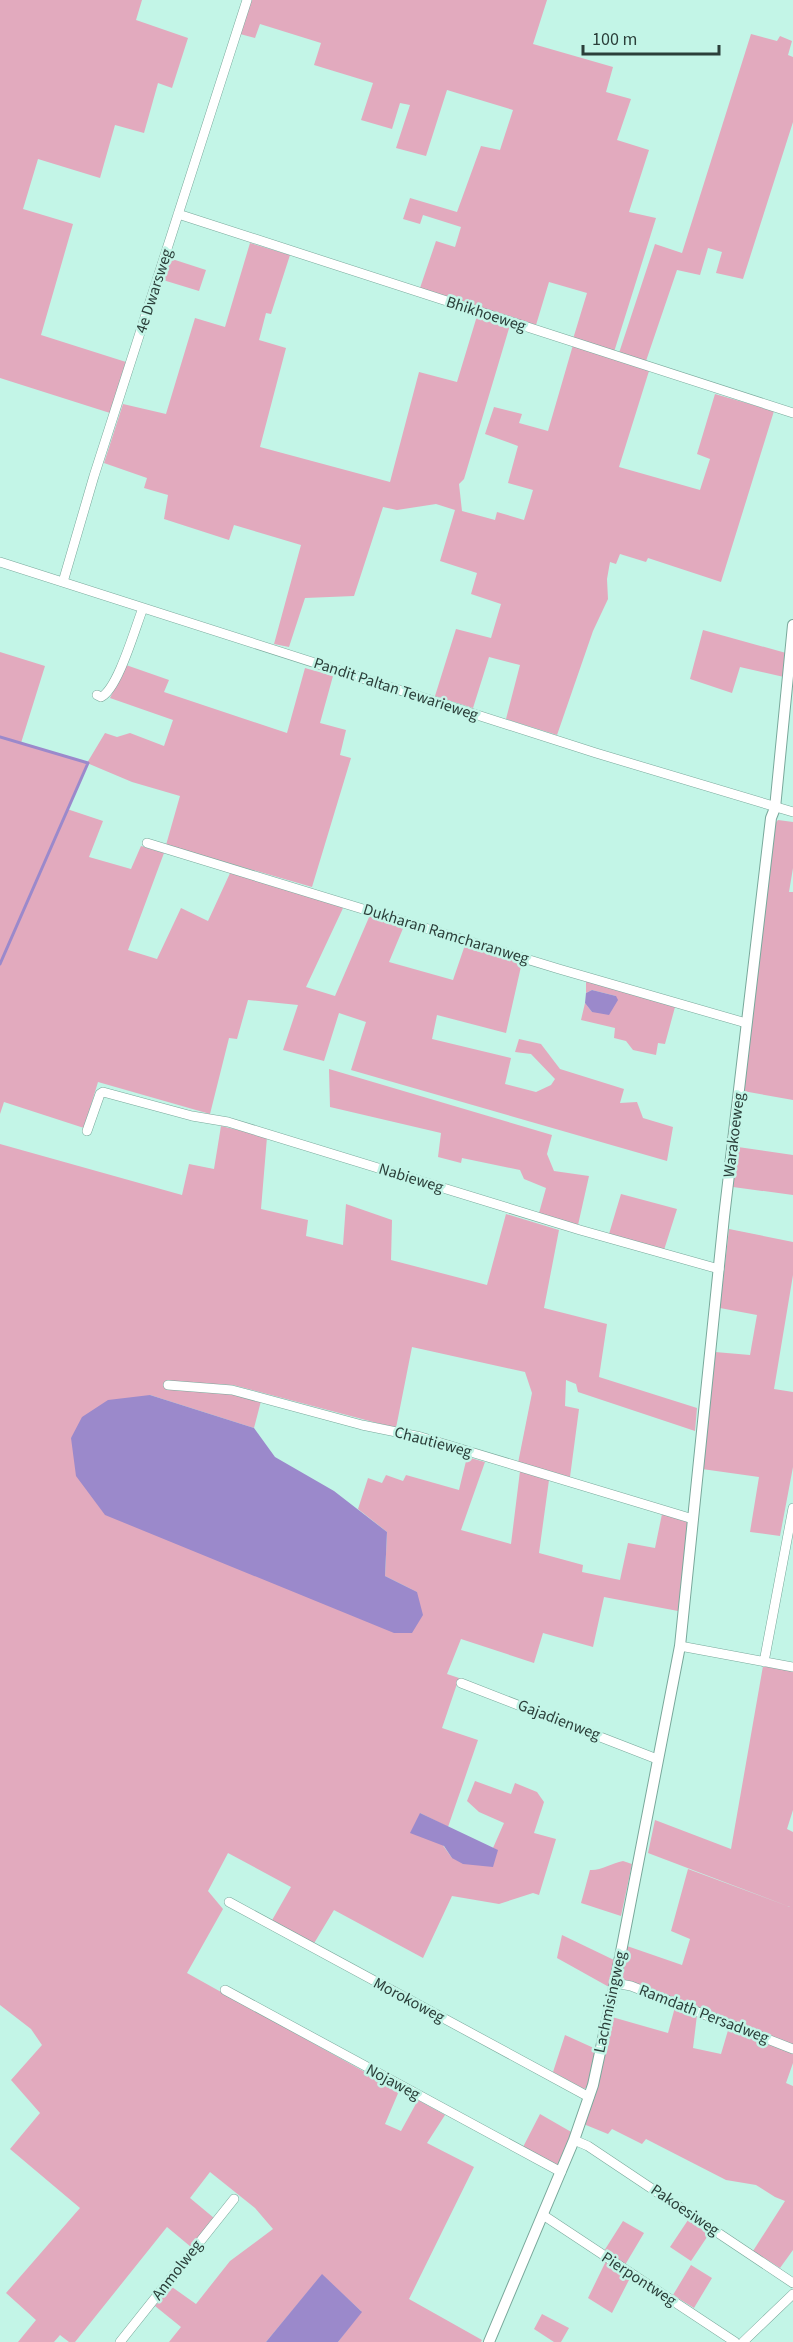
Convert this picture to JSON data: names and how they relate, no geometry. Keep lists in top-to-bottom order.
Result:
{
  "streets": {
    "street": [
      "4e Dwarsweg",
      "Bhikhoeweg",
      "Pandit Paltan Tewarieweg",
      "Dukharan Ramcharanweg",
      "Warakoeweg",
      "Nabieweg",
      "Chautieweg",
      "Gajadienweg",
      "Morokoweg",
      "Lachmisingweg",
      "Ramdath Persadweg",
      "Nojaweg",
      "Pakoesiweg",
      "Anmolweg",
      "Pierpontweg"
    ]
  },
  "crossings": [
    ["4e Dwarsweg", "Bhikhoeweg"],
    ["4e Dwarsweg", "Pandit Paltan Tewarieweg"],
    ["Pandit Paltan Tewarieweg", "Warakoeweg"],
    ["Dukharan Ramcharanweg", "Warakoeweg"],
    ["Warakoeweg", "Nabieweg"],
    ["Warakoeweg", "Chautieweg"],
    ["Warakoeweg", "Lachmisingweg"],
    ["Gajadienweg", "Lachmisingweg"],
    ["Morokoweg", "Lachmisingweg"],
    ["Lachmisingweg", "Ramdath Persadweg"],
    ["Lachmisingweg", "Nojaweg"],
    ["Lachmisingweg", "Pakoesiweg"],
    ["Lachmisingweg", "Pierpontweg"]
  ],
  "scale_bar": "100 m"
}
